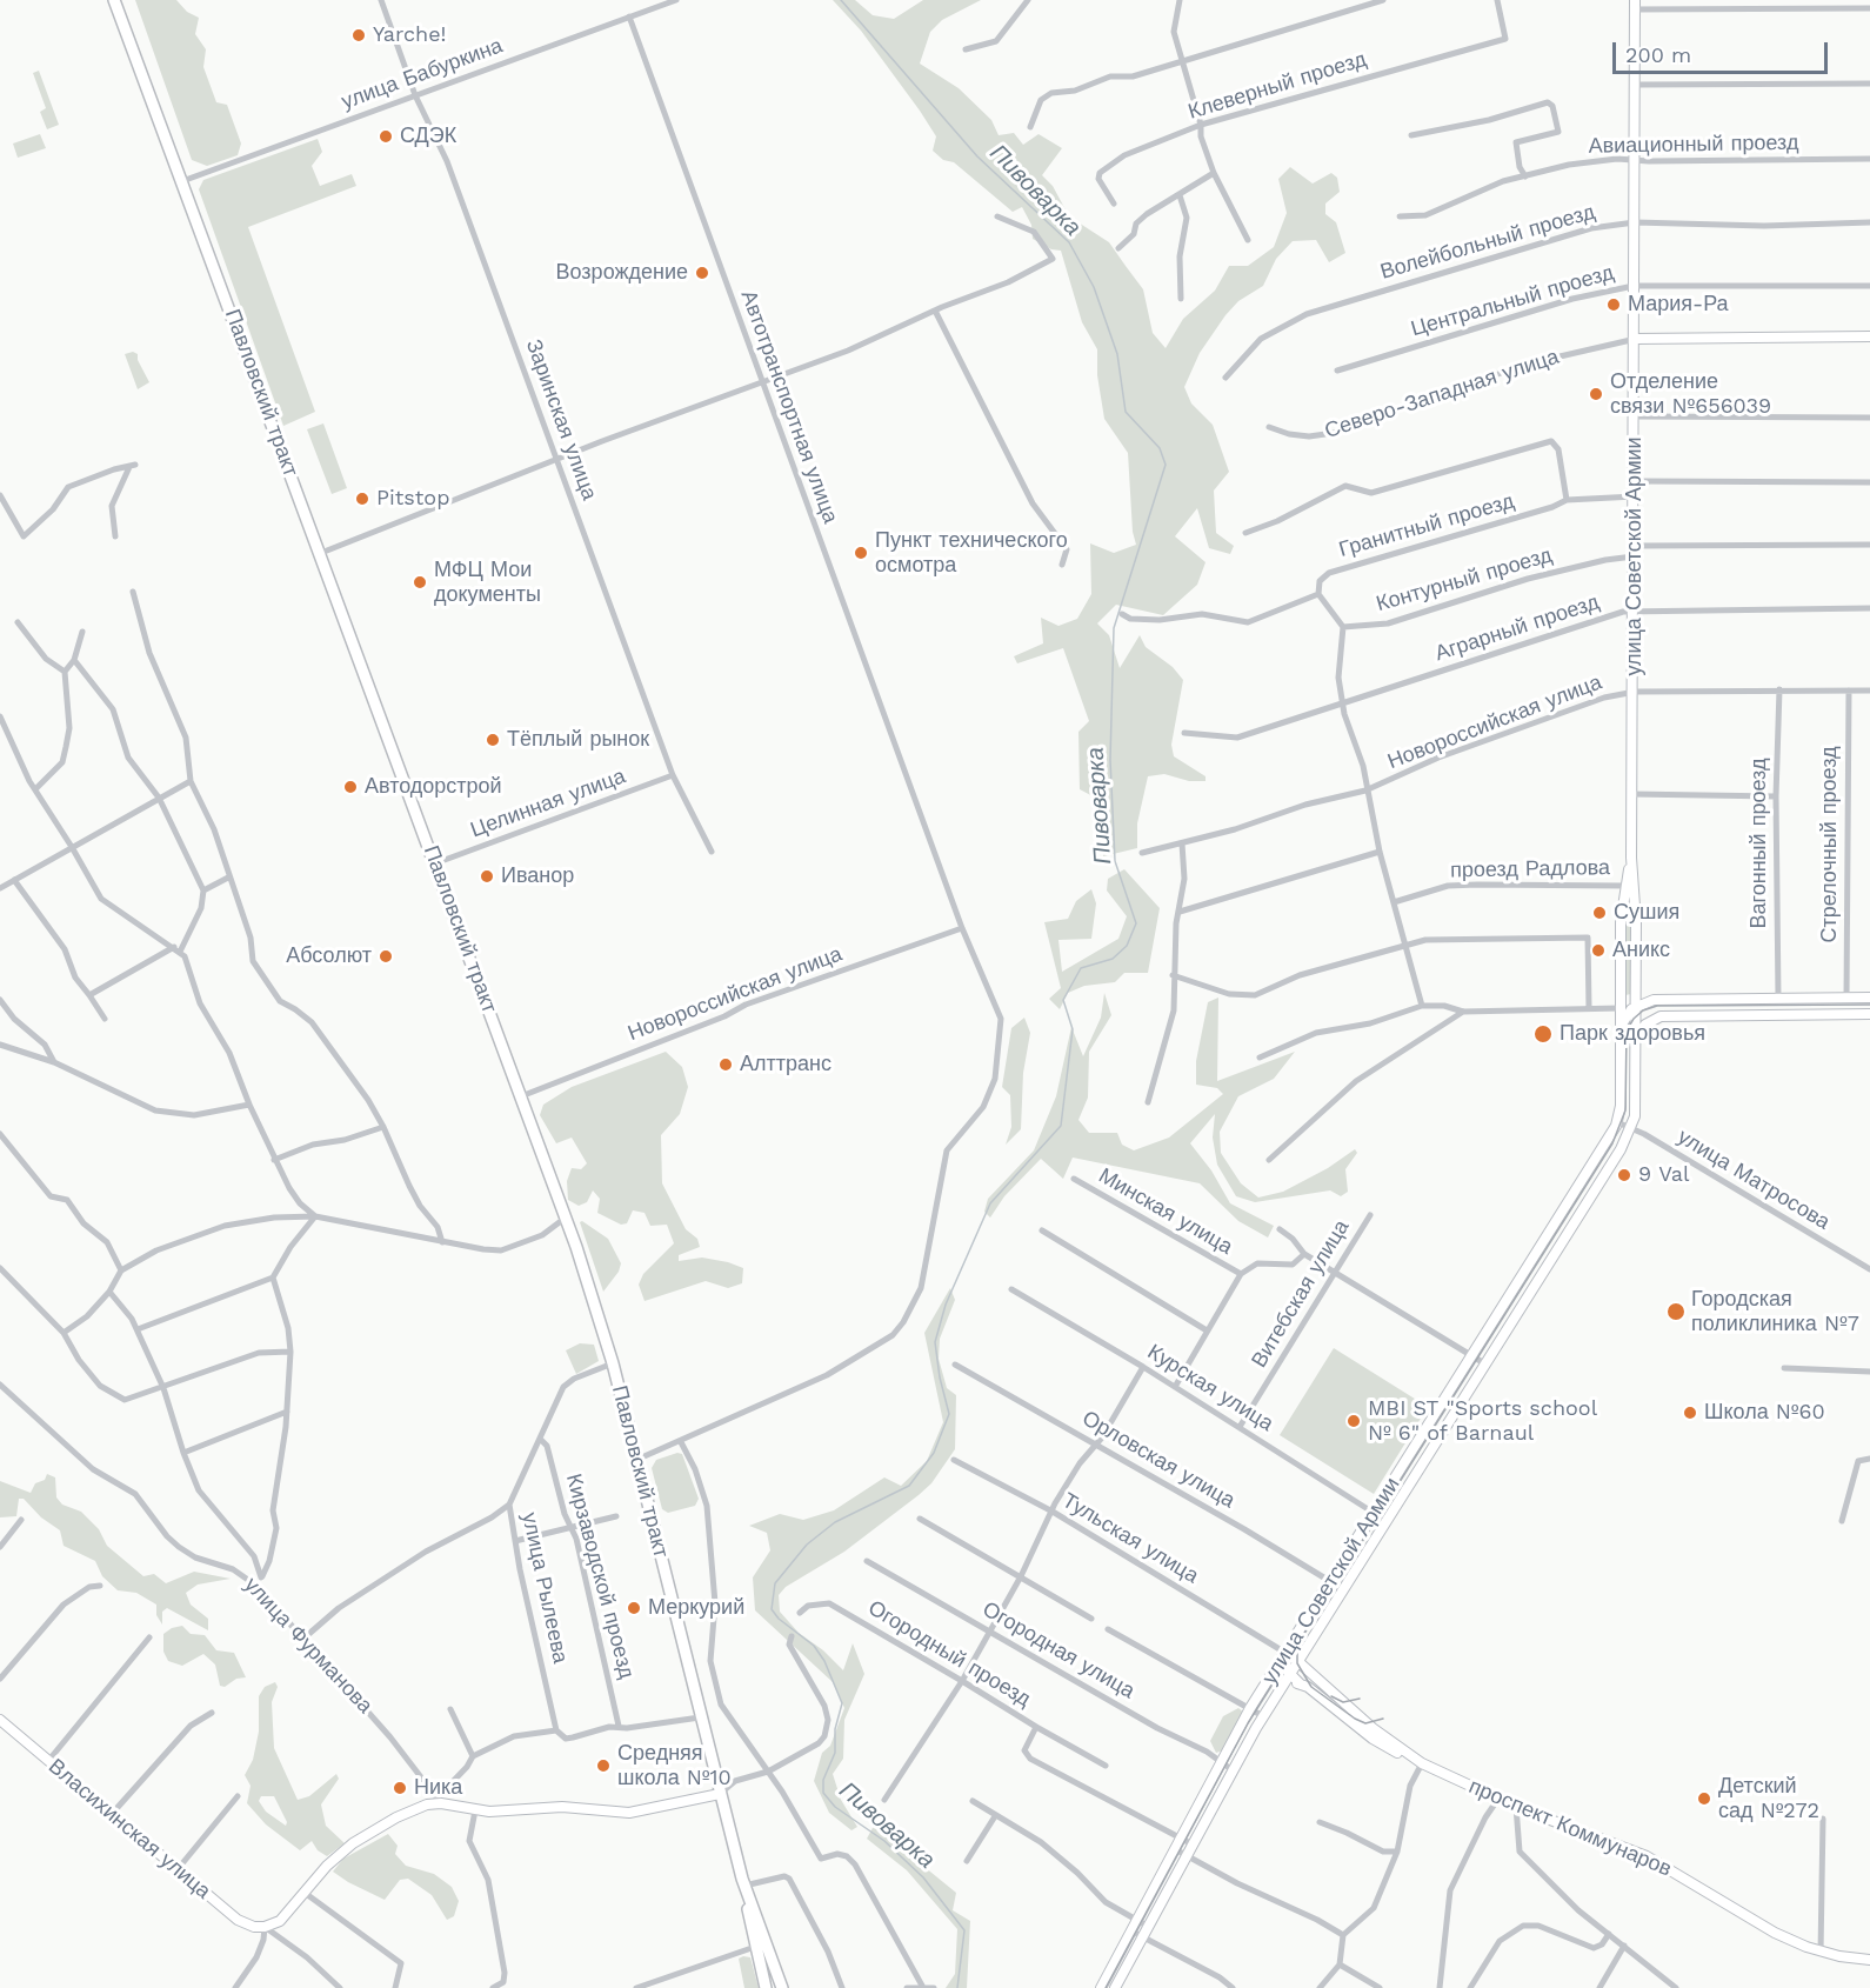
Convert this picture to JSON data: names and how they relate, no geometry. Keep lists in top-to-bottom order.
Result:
{
  "streets": {
    "main road": ["Павловский тракт"],
    "street": [
      "улица Бабуркина",
      "Клеверный проезд",
      "Авиационный проезд",
      "Волейбольный проезд",
      "Центральный проезд",
      "Северо-Западная улица",
      "Автотранспортная улица",
      "Заринская улица",
      "Гранитный проезд",
      "улица Советской Армии",
      "Контурный проезд",
      "Аграрный проезд",
      "Новороссийская улица",
      "Целинная улица",
      "Вагонный проезд",
      "Стрелочный проезд",
      "проезд Радлова",
      "улица Матросова",
      "Минская улица",
      "Витебская улица",
      "Курская улица",
      "Орловская улица",
      "Тульская улица",
      "Кирзаводской проезд",
      "улица Рылеева",
      "улица Фурманова",
      "Огородная улица",
      "Огородный проезд",
      "проспект Коммунаров",
      "Власихинская улица"
    ]
  },
  "crossings": [
    ["улица Бабуркина", "Павловский тракт"],
    ["улица Бабуркина", "Автотранспортная улица"],
    ["улица Бабуркина", "Заринская улица"],
    ["Авиационный проезд", "улица Советской Армии"],
    ["Волейбольный проезд", "улица Советской Армии"],
    ["Центральный проезд", "улица Советской Армии"],
    ["Павловский тракт", "Автотранспортная улица"],
    ["Павловский тракт", "Новороссийская улица"],
    ["Павловский тракт", "Целинная улица"],
    ["Павловский тракт", "улица Рылеева"],
    ["Северо-Западная улица", "улица Советской Армии"],
    ["Автотранспортная улица", "Новороссийская улица"],
    ["Заринская улица", "Целинная улица"],
    ["Гранитный проезд", "улица Советской Армии"],
    ["улица Советской Армии", "Контурный проезд"],
    ["улица Советской Армии", "Аграрный проезд"],
    ["улица Советской Армии", "Новороссийская улица"],
    ["улица Советской Армии", "проезд Радлова"],
    ["улица Советской Армии", "улица Матросова"],
    ["улица Советской Армии", "Курская улица"],
    ["улица Советской Армии", "Орловская улица"],
    ["улица Советской Армии", "Тульская улица"],
    ["улица Советской Армии", "Огородная улица"],
    ["улица Советской Армии", "Огородный проезд"],
    ["улица Советской Армии", "проспект Коммунаров"],
    ["Новороссийская улица", "Вагонный проезд"],
    ["Новороссийская улица", "Стрелочный проезд"],
    ["Витебская улица", "Курская улица"],
    ["Тульская улица", "проспект Коммунаров"],
    ["Кирзаводской проезд", "улица Рылеева"]
  ],
  "water": ["Пивоварка"],
  "places": [
    "Yarche!",
    "СДЭК",
    "Возрождение",
    "Мария-Ра",
    "Отделение связи №656039",
    "Pitstop",
    "Пункт технического осмотра",
    "МФЦ Мои документы",
    "Тёплый рынок",
    "Автодорстрой",
    "Иванор",
    "Сушия",
    "Аникс",
    "Абсолют",
    "Парк здоровья",
    "Алттранс",
    "9 Val",
    "Городская поликлиника №7",
    "Школа №60",
    "MBI ST \"Sports school № 6\" of Barnaul",
    "Меркурий",
    "Средняя школа №10",
    "Ника",
    "Детский сад №272"
  ],
  "scale_bar": "200 m"
}
